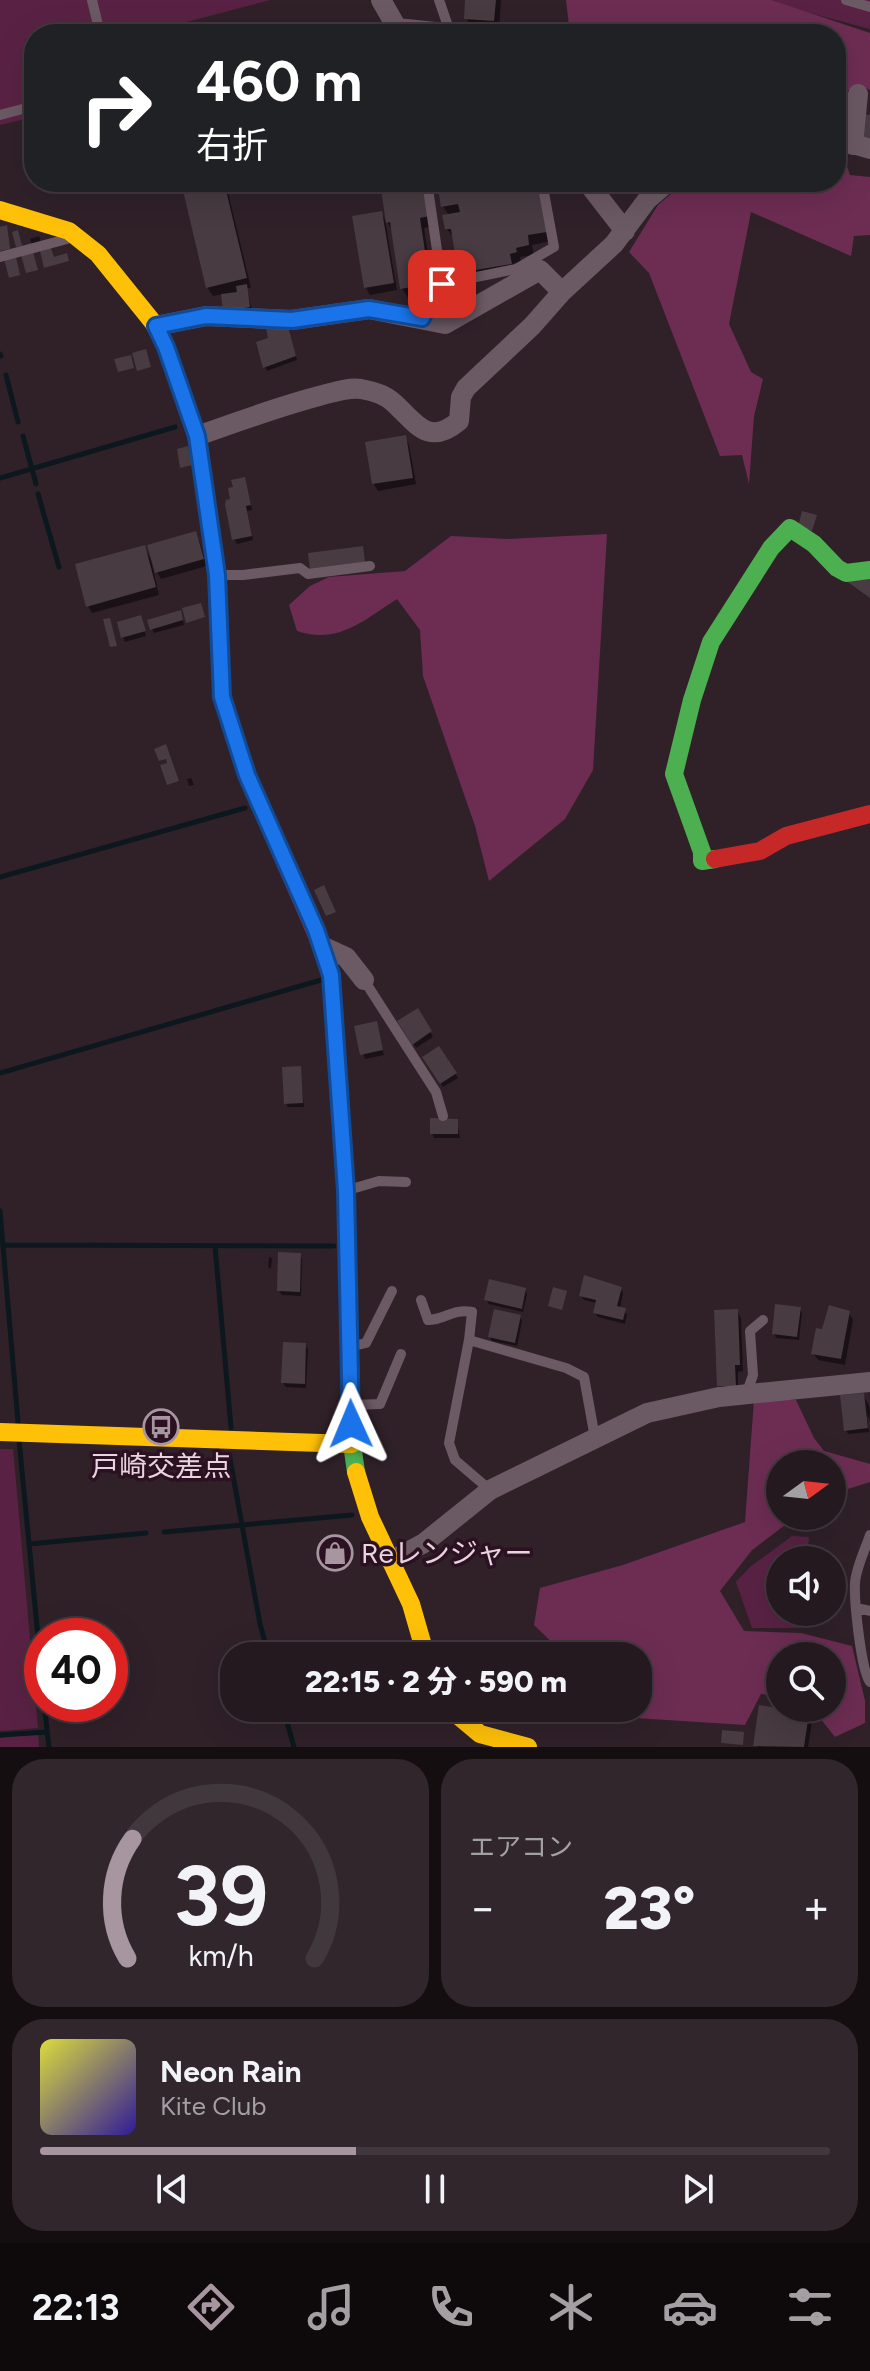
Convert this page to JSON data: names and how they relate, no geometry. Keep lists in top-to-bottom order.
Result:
{
  "places": {
    "bus stop": ["戸崎交差点"],
    "shop": ["Reレンジャー"]
  },
  "north": "right",
  "page": {
    "turn": ["460 m", "右折"],
    "limit": "40",
    "trip": "22:15 · 2 分 · 590 m",
    "tile": "エアコン",
    "heat": ["−", "23°", "+"],
    "song": ["Neon Rain", "Kite Club"],
    "tabs": "22:13",
    "gauge": ["39", "km/h"]
  }
}
